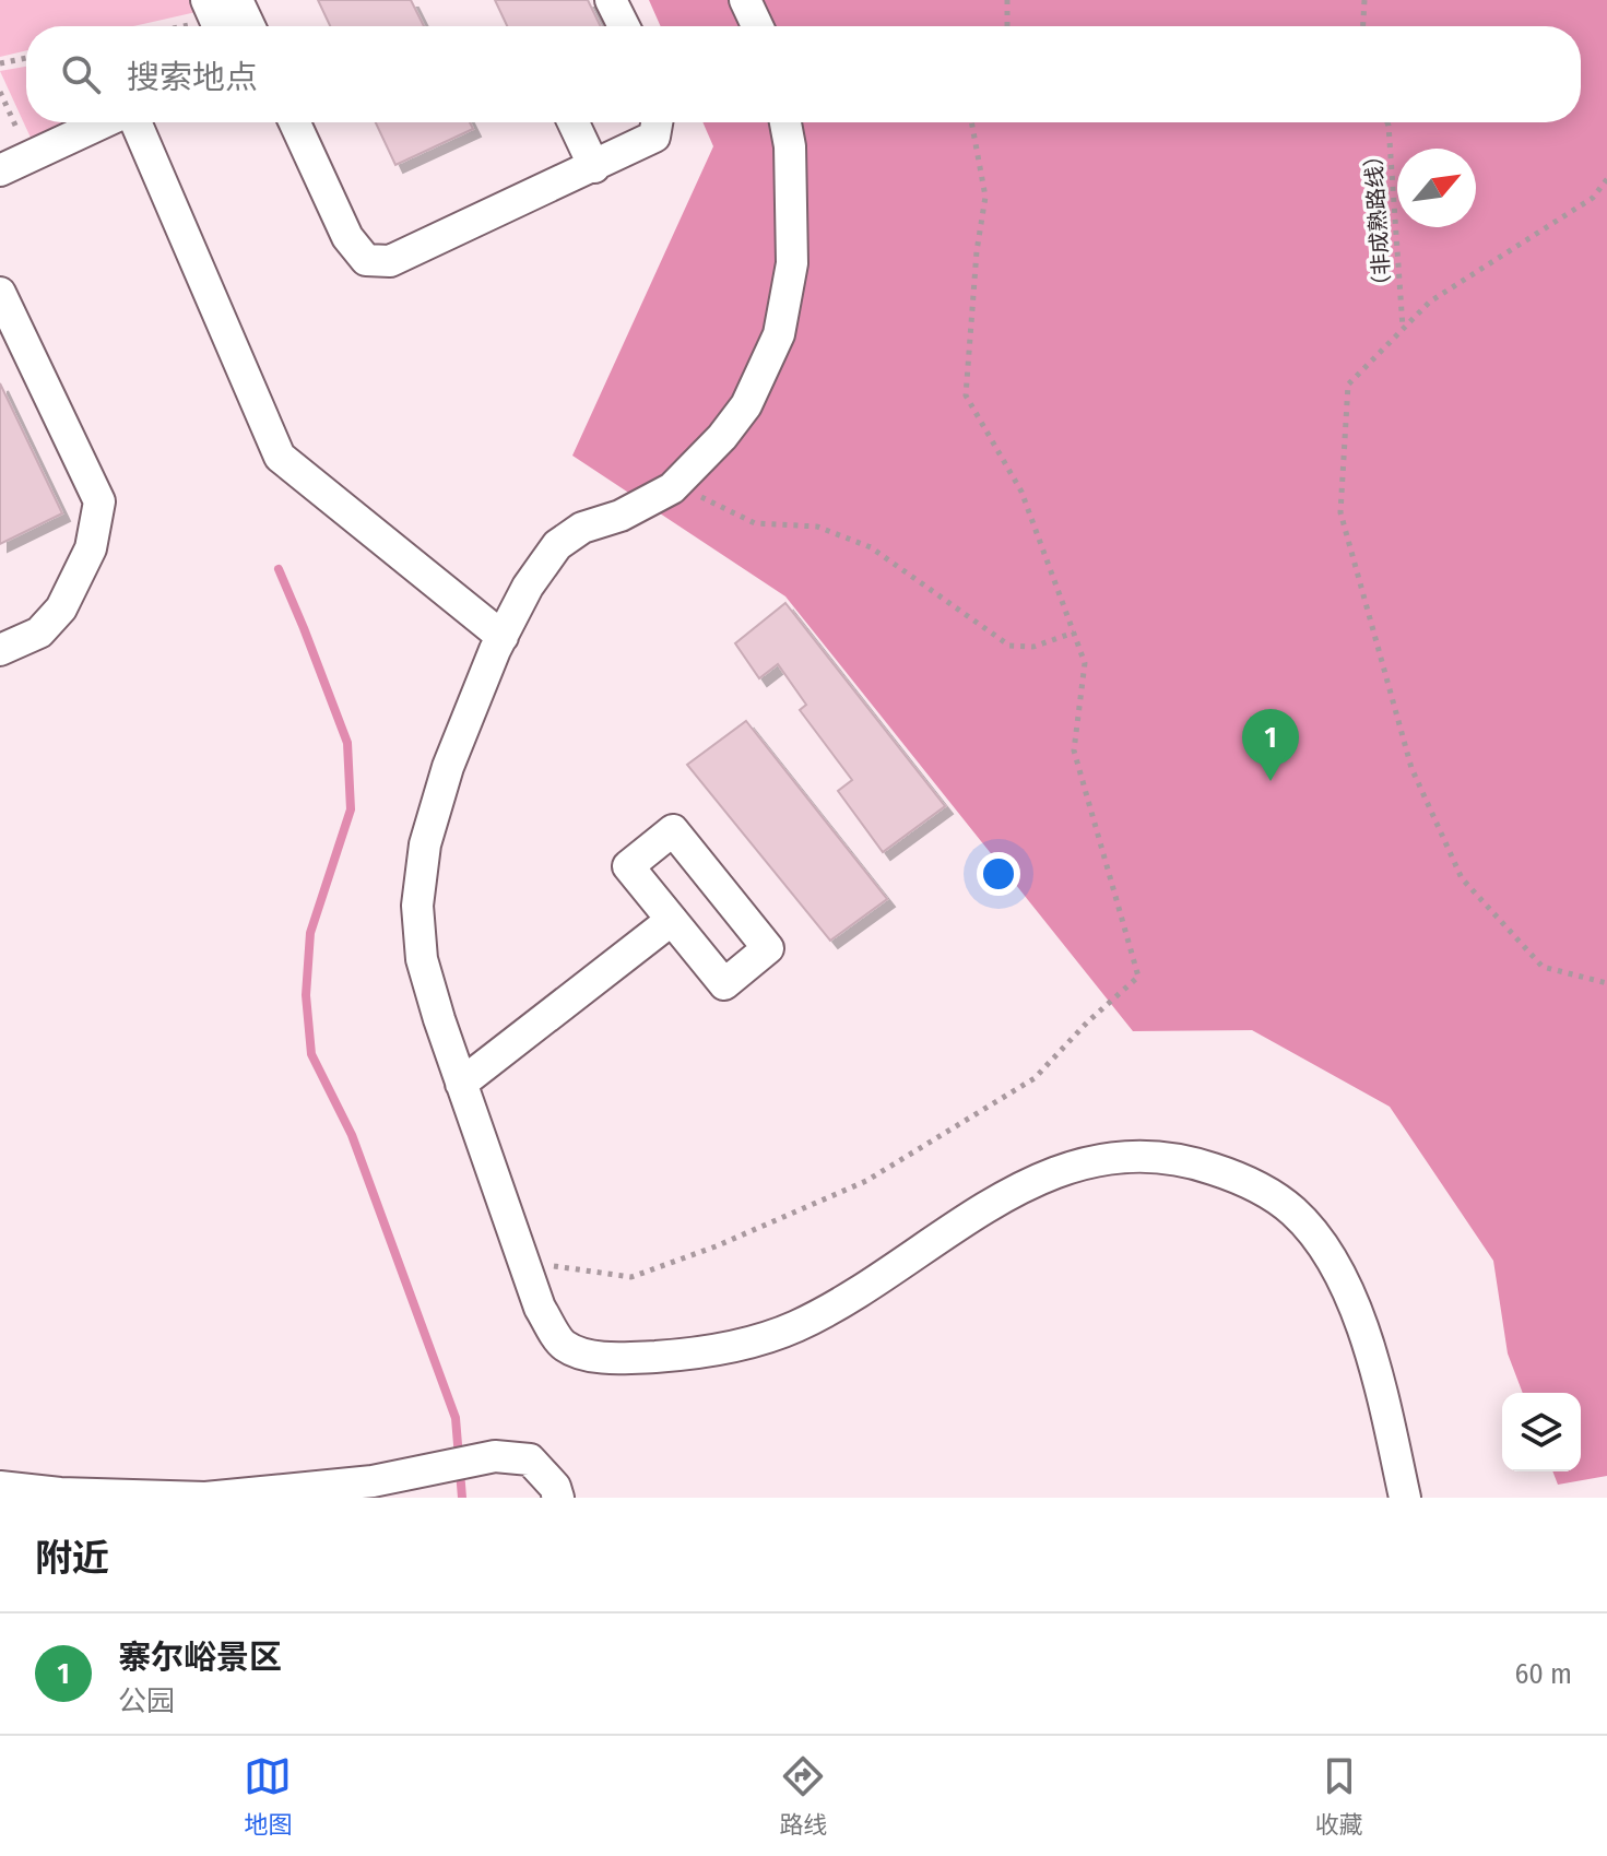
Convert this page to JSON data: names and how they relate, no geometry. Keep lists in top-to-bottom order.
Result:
{
  "streets": {
    "path": ["（非成熟路线）"]
  },
  "north": "top right",
  "page": {
    "search": "搜索地点",
    "pins": "1",
    "heading": "附近",
    "list": [
      {
        "mark": "1",
        "name": "寨尔峪景区",
        "note": "公园",
        "value": "60 m"
      }
    ],
    "nav": ["地图", "路线", "收藏"]
  }
}
